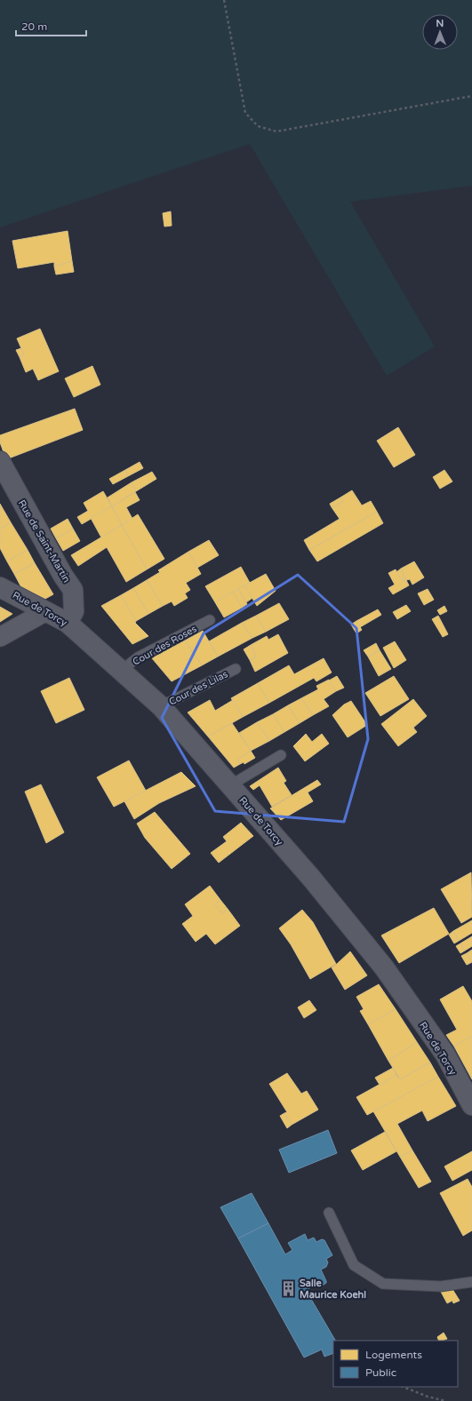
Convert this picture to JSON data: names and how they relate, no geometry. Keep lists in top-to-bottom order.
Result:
{
  "streets": {
    "street": ["Rue de Saint-Martin", "Rue de Torcy"],
    "lane": ["Cour des Roses", "Cour des Lilas"]
  },
  "crossings": [
    ["Rue de Saint-Martin", "Rue de Torcy"],
    ["Rue de Torcy", "Cour des Roses"],
    ["Rue de Torcy", "Cour des Lilas"]
  ],
  "places": {
    "building": ["Salle Maurice Koehl"]
  },
  "legend": ["Logements", "Public"],
  "scale_bar": "20 m",
  "north": "top"
}
